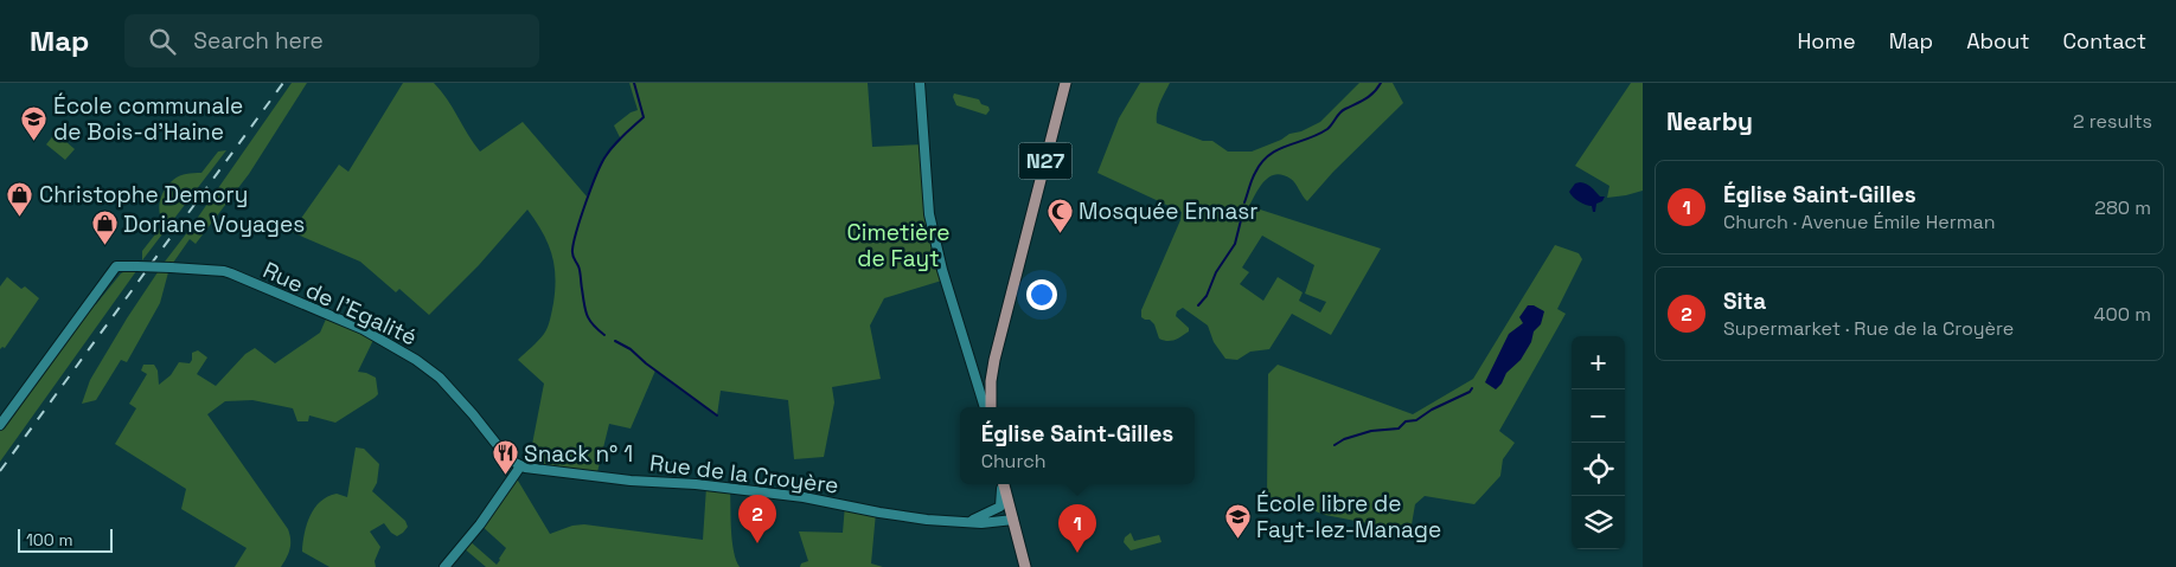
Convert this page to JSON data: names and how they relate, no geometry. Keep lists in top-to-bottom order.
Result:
{
  "streets": {
    "main road": ["N27"],
    "street": ["Rue de l'Egalité", "Rue de la Croyère"]
  },
  "crossings": [
    ["Rue de l'Egalité", "Rue de la Croyère"]
  ],
  "parks": ["Cimetière de Fayt"],
  "places": {
    "school or university": ["École communale de Bois-d'Haine", "École libre de Fayt-lez-Manage"],
    "shop": ["Christophe Demory", "Doriane Voyages"],
    "mosque": ["Mosquée Ennasr"],
    "restaurant": ["Snack n° 1"]
  },
  "scale_bar": "100 m",
  "page": {
    "header": "Map",
    "search": "Search here",
    "nav": [
      "Home",
      "Map",
      "About",
      "Contact"
    ],
    "heading": ["Nearby", "2 results"],
    "list": [
      {
        "mark": "1",
        "name": "Église Saint-Gilles",
        "note": "Church · Avenue Émile Herman",
        "value": "280 m"
      },
      {
        "mark": "2",
        "name": "Sita",
        "note": "Supermarket · Rue de la Croyère",
        "value": "400 m"
      }
    ],
    "map_buttons": ["+", "−"],
    "popup": ["Église Saint-Gilles", "Church"],
    "pins": ["2", "1"],
    "scale": "100 m"
  }
}
